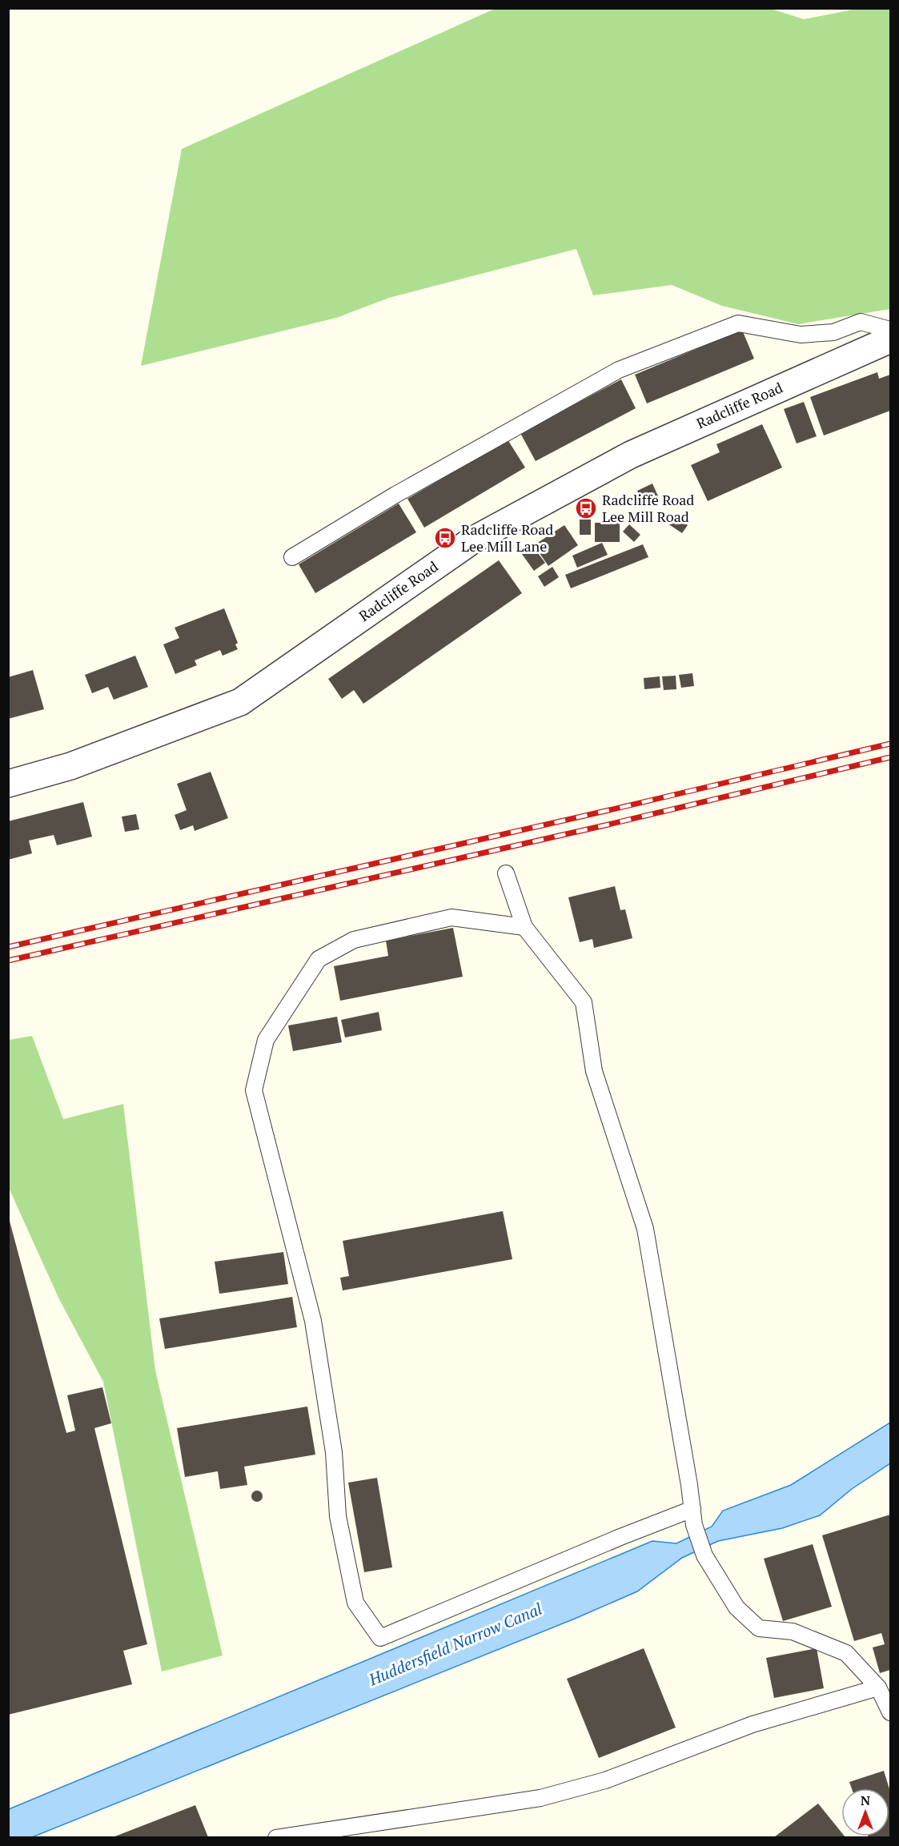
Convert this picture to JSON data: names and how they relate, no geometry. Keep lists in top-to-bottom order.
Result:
{
  "streets": {
    "street": ["Radcliffe Road"]
  },
  "water": ["Huddersfield Narrow Canal"],
  "places": {
    "bus stop": ["Radcliffe Road Lee Mill Road", "Radcliffe Road Lee Mill Lane"]
  },
  "north": "top"
}
